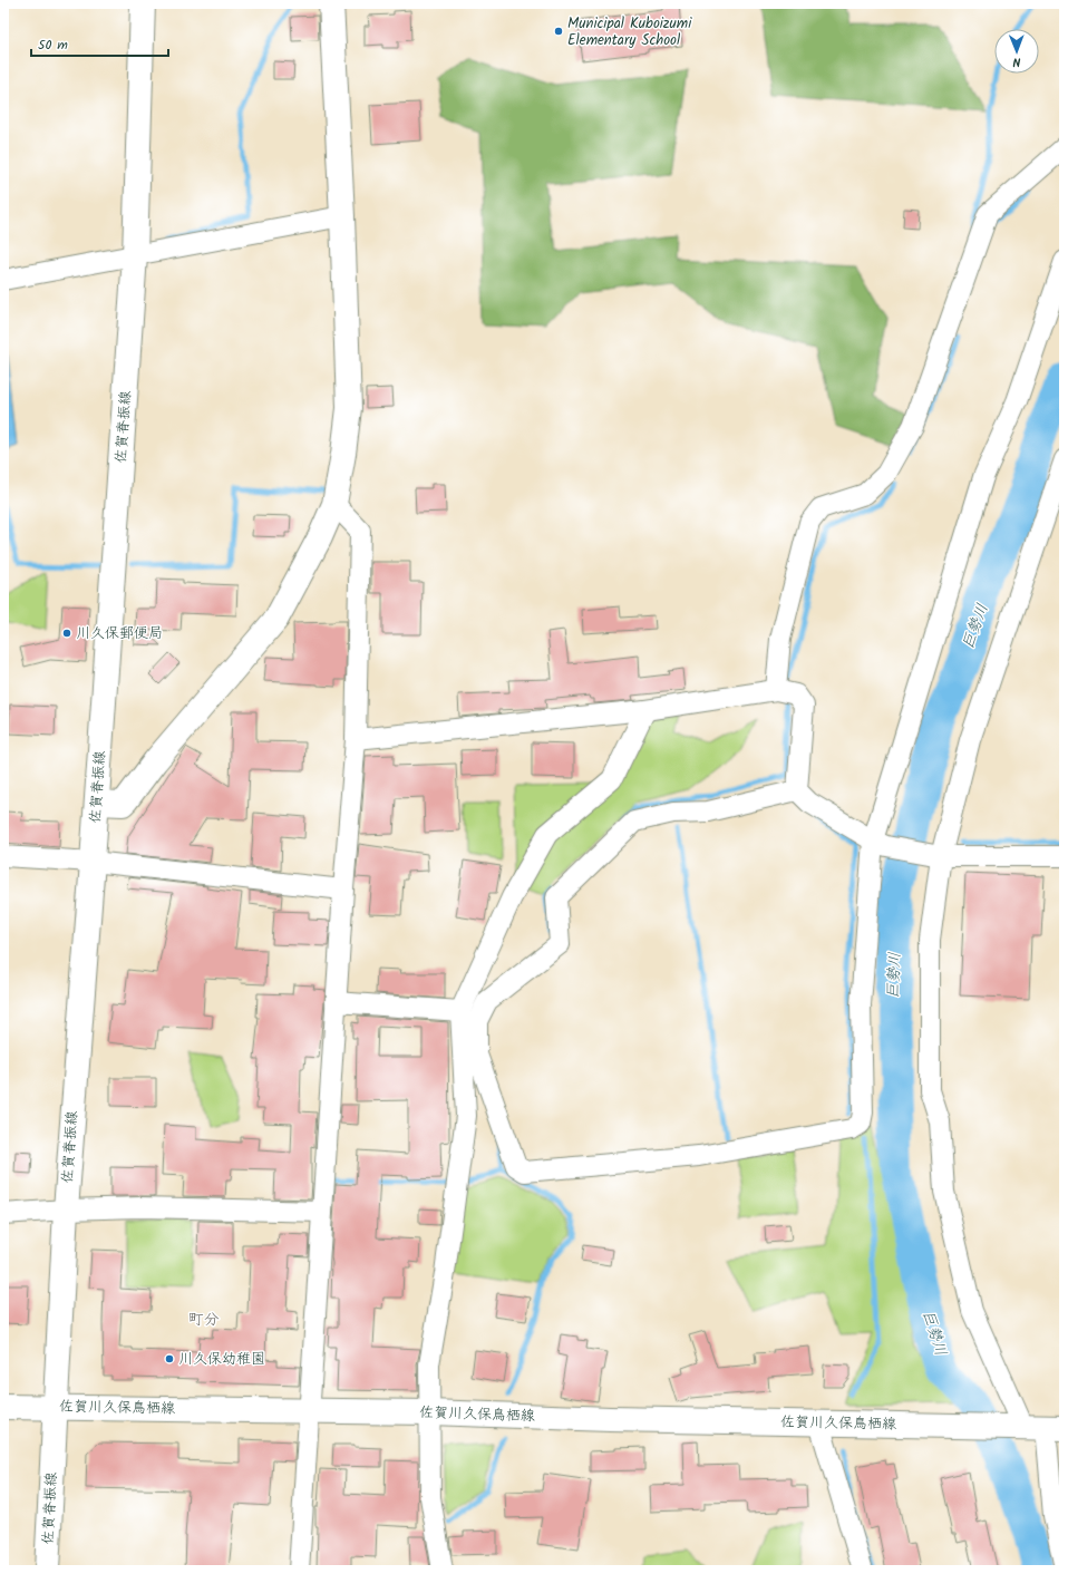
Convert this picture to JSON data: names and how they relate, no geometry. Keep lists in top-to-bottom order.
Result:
{
  "streets": {
    "main road": ["佐賀脊振線", "佐賀川久保鳥栖線"]
  },
  "crossings": [
    ["佐賀脊振線", "佐賀川久保鳥栖線"]
  ],
  "districts": ["町分"],
  "water": ["巨勢川"],
  "places": ["Municipal Kuboizumi Elementary School", "川久保郵便局", "川久保幼稚園"],
  "scale_bar": "50 m",
  "north": "bottom"
}
